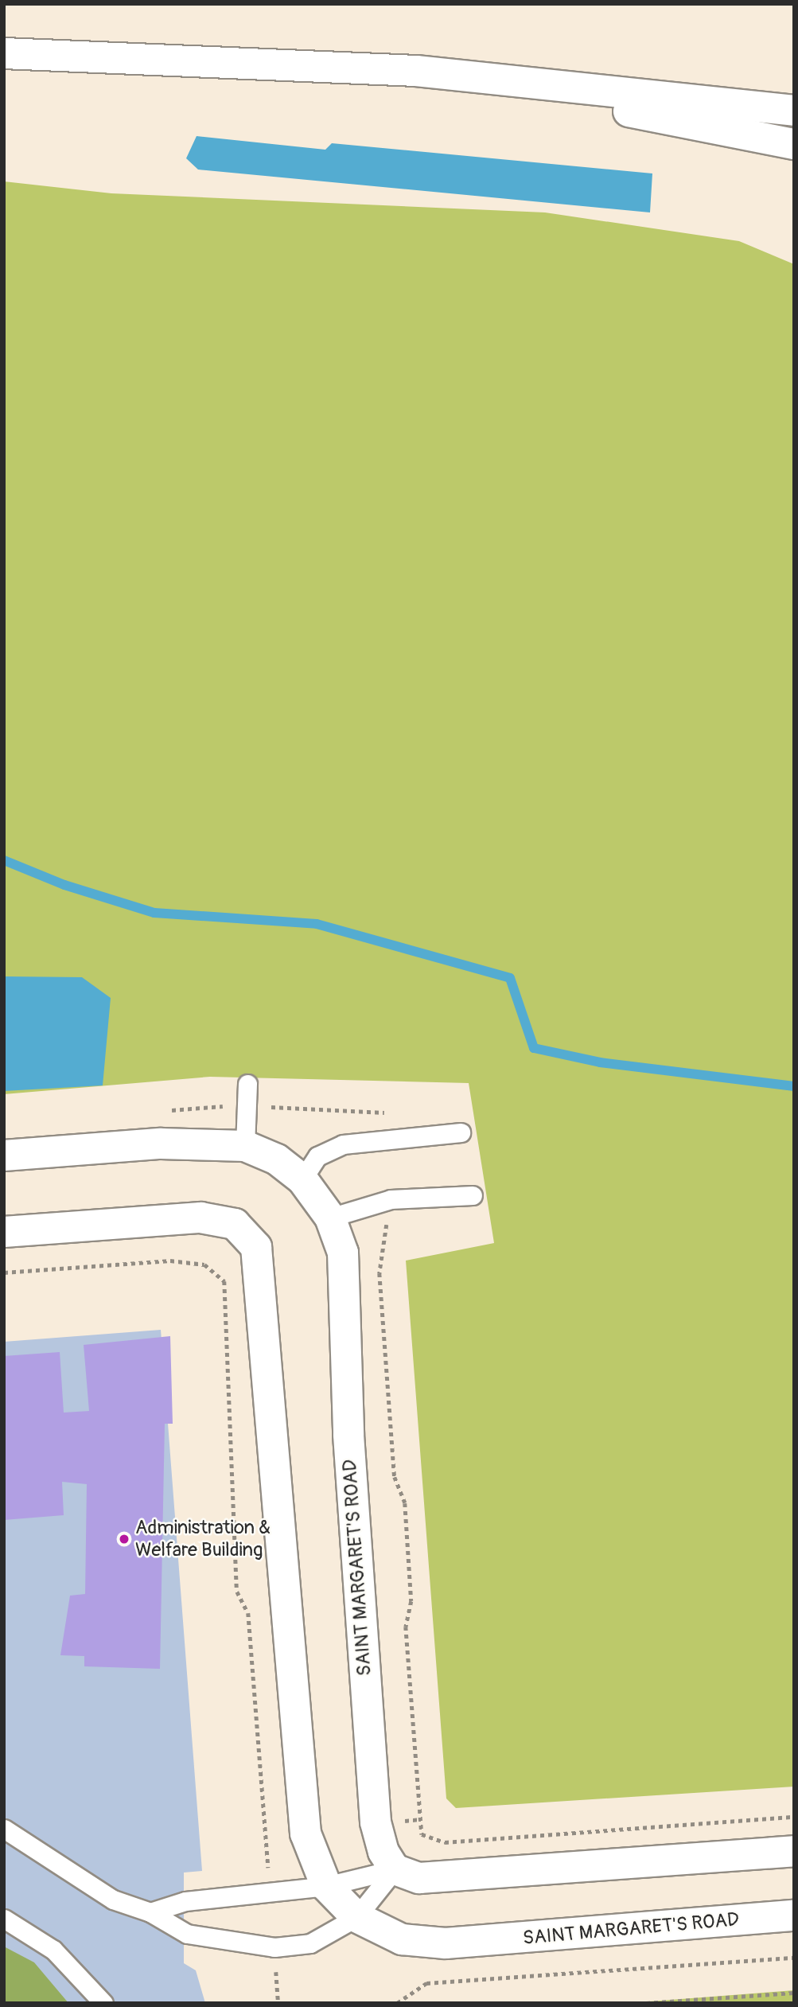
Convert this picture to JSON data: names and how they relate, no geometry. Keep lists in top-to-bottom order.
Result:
{
  "streets": {
    "main road": ["SAINT MARGARET'S ROAD"]
  },
  "places": ["Administration & Welfare Building"]
}
